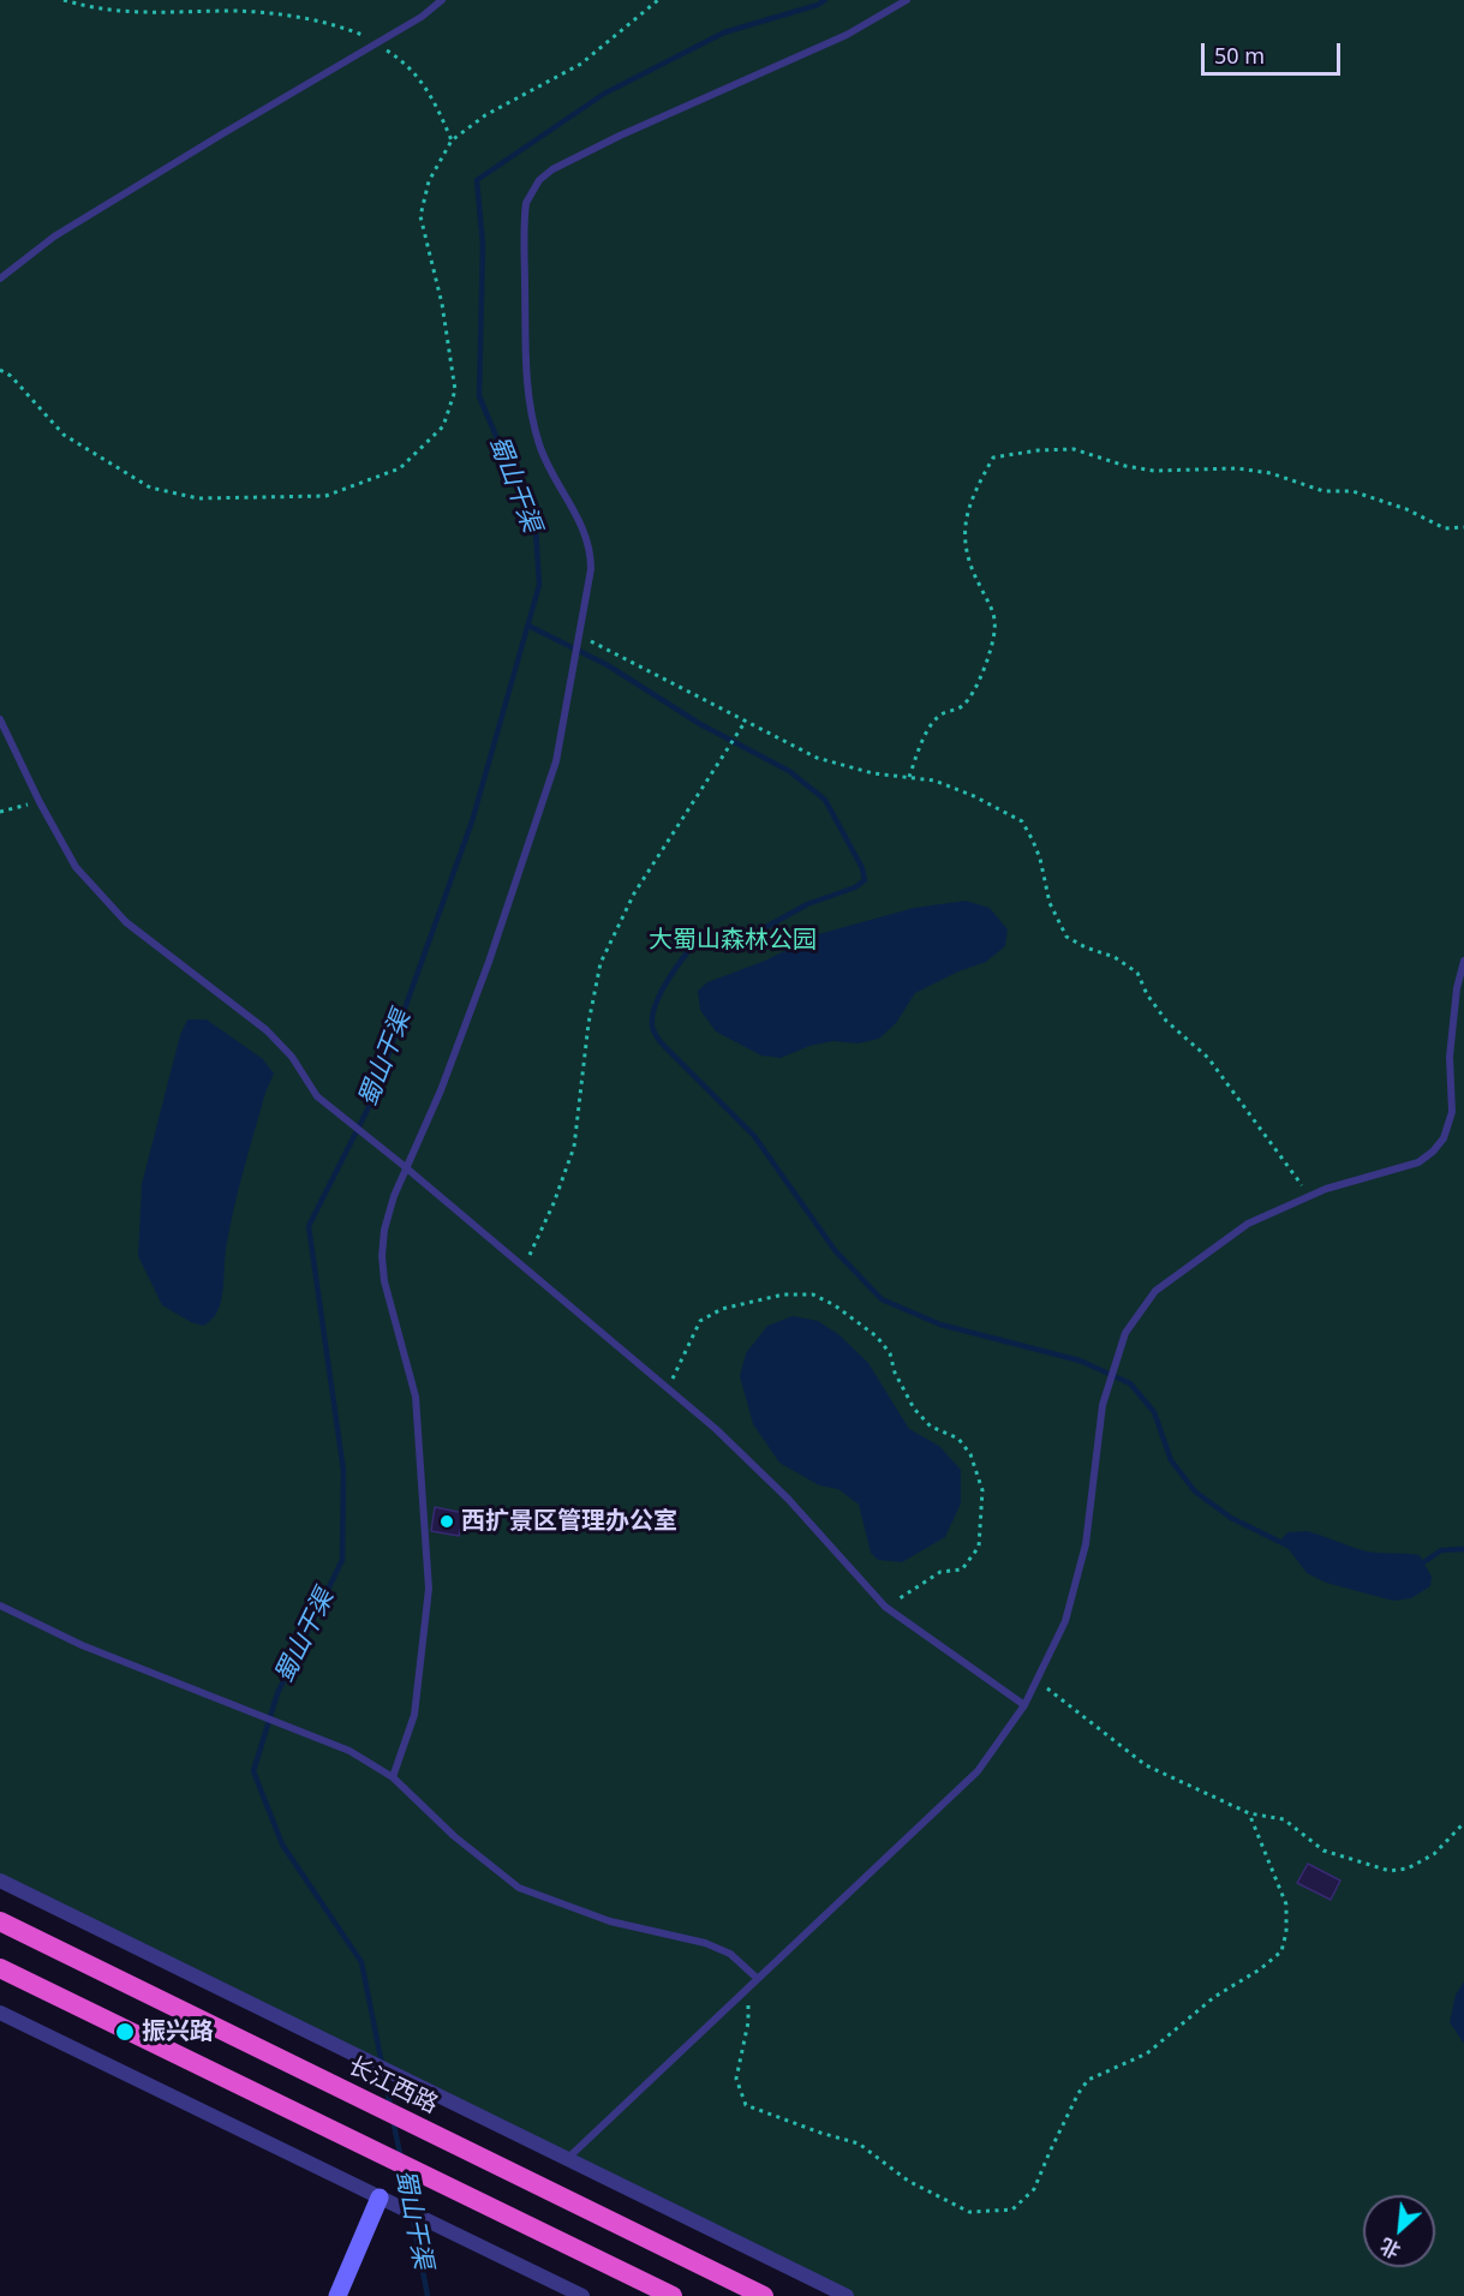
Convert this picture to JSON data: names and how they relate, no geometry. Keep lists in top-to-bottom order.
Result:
{
  "streets": {
    "highway": ["长江西路"]
  },
  "water": ["蜀山干渠"],
  "parks": ["大蜀山森林公园"],
  "places": ["西扩景区管理办公室", "振兴路"],
  "scale_bar": "50 m",
  "north": "bottom left"
}
